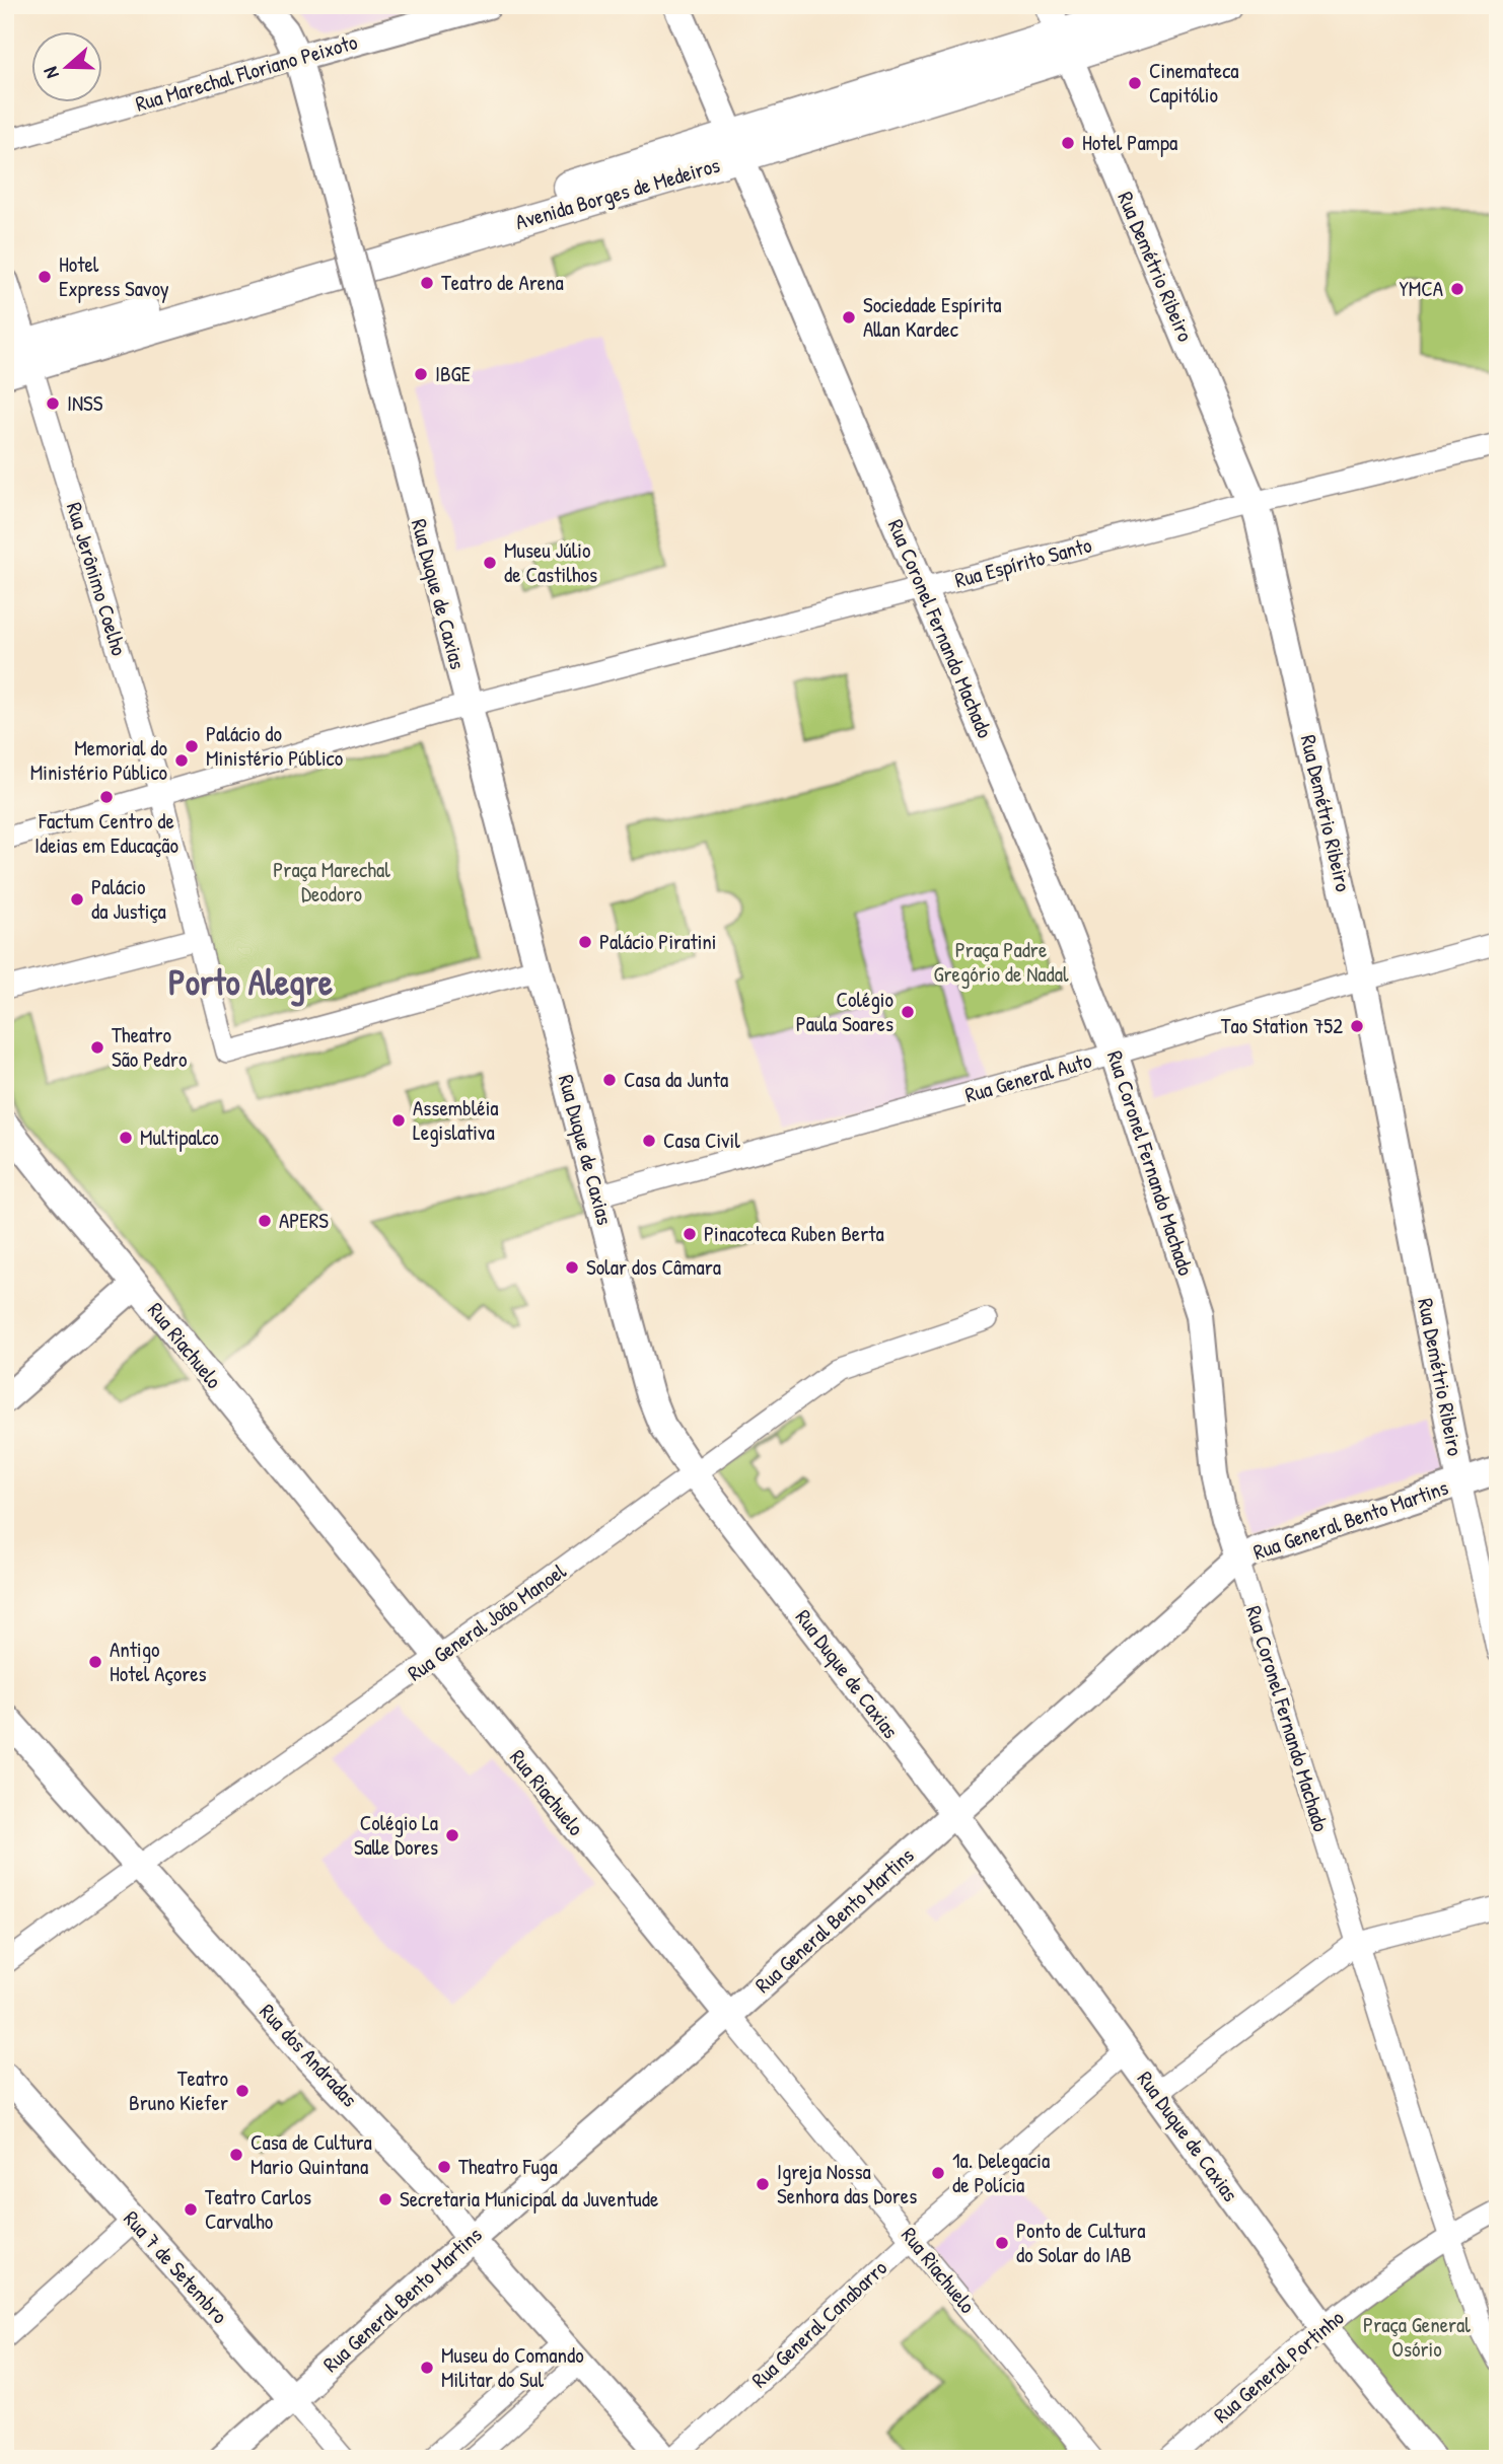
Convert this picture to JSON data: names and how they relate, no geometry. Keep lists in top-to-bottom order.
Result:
{
  "streets": {
    "main road": ["Avenida Borges de Medeiros"],
    "street": [
      "Rua Marechal Floriano Peixoto",
      "Rua Demétrio Ribeiro",
      "Rua Espírito Santo",
      "Rua Jerônimo Coelho",
      "Rua Duque de Caxias",
      "Rua Coronel Fernando Machado",
      "Rua General Auto",
      "Rua Riachuelo",
      "Rua General Bento Martins",
      "Rua General João Manoel",
      "Rua dos Andradas",
      "Rua 7 de Setembro",
      "Rua General Canabarro",
      "Rua General Portinho"
    ]
  },
  "crossings": [
    ["Rua Marechal Floriano Peixoto", "Rua Duque de Caxias"],
    ["Avenida Borges de Medeiros", "Rua Demétrio Ribeiro"],
    ["Avenida Borges de Medeiros", "Rua Jerônimo Coelho"],
    ["Avenida Borges de Medeiros", "Rua Coronel Fernando Machado"],
    ["Rua Demétrio Ribeiro", "Rua Espírito Santo"],
    ["Rua Demétrio Ribeiro", "Rua General Auto"],
    ["Rua Demétrio Ribeiro", "Rua General Bento Martins"],
    ["Rua Espírito Santo", "Rua Duque de Caxias"],
    ["Rua Espírito Santo", "Rua Coronel Fernando Machado"],
    ["Rua Duque de Caxias", "Rua General Auto"],
    ["Rua Duque de Caxias", "Rua General Bento Martins"],
    ["Rua Duque de Caxias", "Rua General João Manoel"],
    ["Rua Duque de Caxias", "Rua General Canabarro"],
    ["Rua Duque de Caxias", "Rua General Portinho"],
    ["Rua Coronel Fernando Machado", "Rua General Auto"],
    ["Rua Coronel Fernando Machado", "Rua General Bento Martins"],
    ["Rua Coronel Fernando Machado", "Rua General Portinho"],
    ["Rua Riachuelo", "Rua General Bento Martins"],
    ["Rua Riachuelo", "Rua General João Manoel"],
    ["Rua Riachuelo", "Rua General Canabarro"],
    ["Rua General Bento Martins", "Rua dos Andradas"],
    ["Rua General Bento Martins", "Rua 7 de Setembro"],
    ["Rua General João Manoel", "Rua dos Andradas"]
  ],
  "districts": ["Porto Alegre"],
  "parks": ["Praça Marechal Deodoro", "Praça Padre Gregório de Nadal", "Praça General Osório"],
  "places": [
    "Cinemateca Capitólio",
    "Hotel Pampa",
    "Hotel Express Savoy",
    "Teatro de Arena",
    "YMCA",
    "Sociedade Espírita Allan Kardec",
    "IBGE",
    "INSS",
    "Museu Júlio de Castilhos",
    "Palácio do Ministério Público",
    "Memorial do Ministério Público",
    "Factum Centro de Ideias em Educação",
    "Palácio da Justiça",
    "Palácio Piratini",
    "Colégio Paula Soares",
    "Tao Station 752",
    "Theatro São Pedro",
    "Casa da Junta",
    "Assembléia Legislativa",
    "Multipalco",
    "Casa Civil",
    "APERS",
    "Pinacoteca Ruben Berta",
    "Solar dos Câmara",
    "Antigo Hotel Açores",
    "Colégio La Salle Dores",
    "Teatro Bruno Kiefer",
    "Casa de Cultura Mario Quintana",
    "Theatro Fuga",
    "1a. Delegacia de Polícia",
    "Igreja Nossa Senhora das Dores",
    "Secretaria Municipal da Juventude",
    "Teatro Carlos Carvalho",
    "Ponto de Cultura do Solar do IAB",
    "Museu do Comando Militar do Sul"
  ],
  "north": "left"
}
